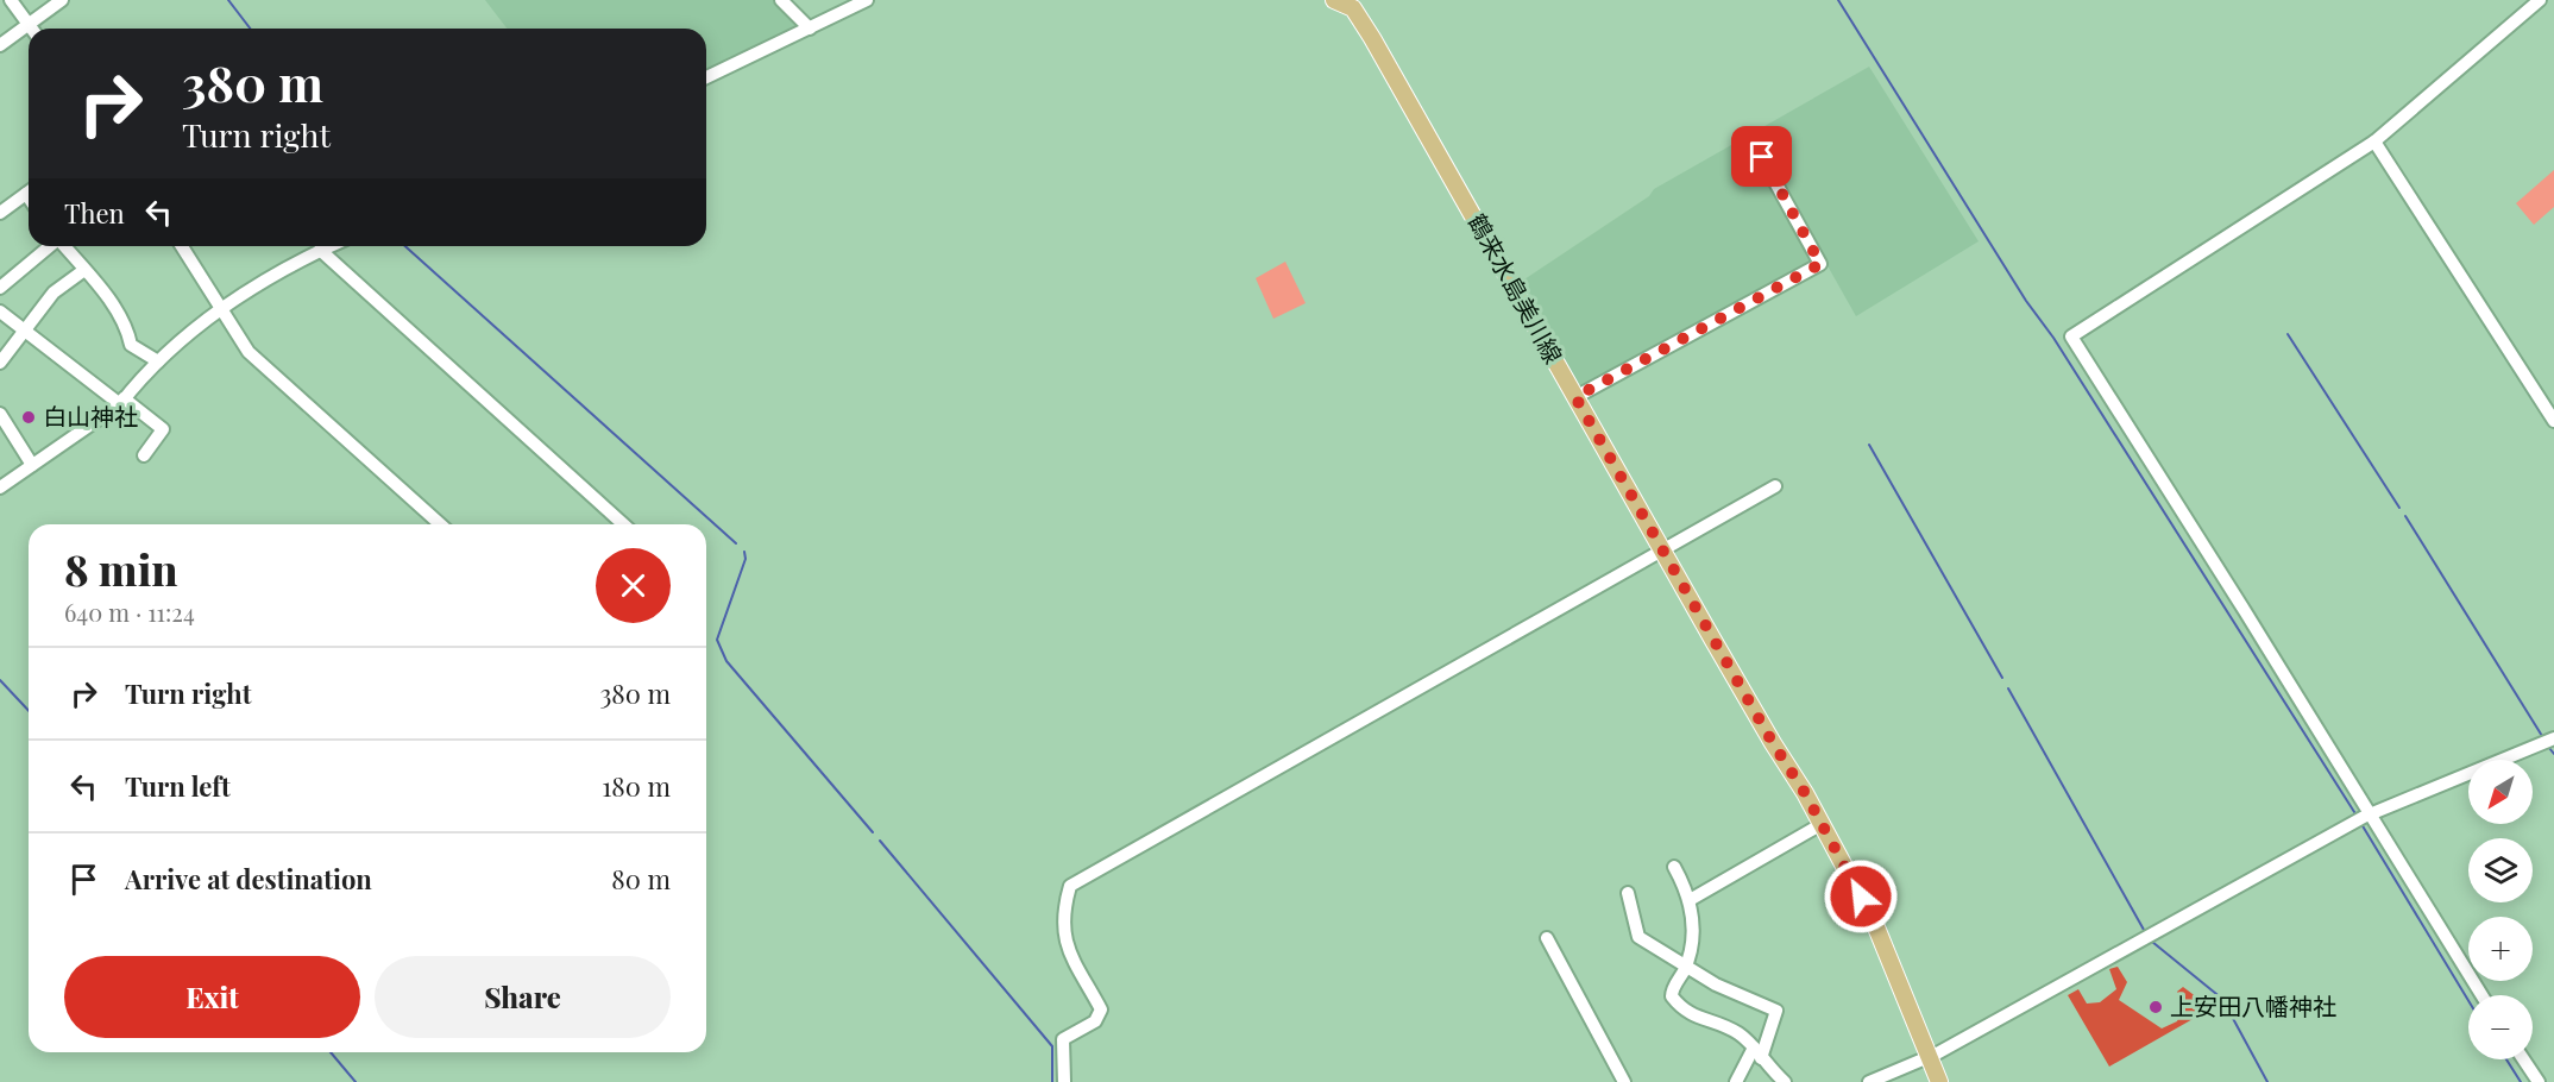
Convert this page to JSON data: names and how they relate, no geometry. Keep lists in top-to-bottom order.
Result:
{
  "streets": {
    "main road": ["鶴来水島美川線"]
  },
  "places": ["白山神社", "上安田八幡神社"],
  "north": "bottom left",
  "page": {
    "turn": ["380 m", "Turn right"],
    "then": "Then",
    "heading": ["8 min", "640 m · 11:24"],
    "list": [
      {
        "name": "Turn right",
        "value": "380 m"
      },
      {
        "name": "Turn left",
        "value": "180 m"
      },
      {
        "name": "Arrive at destination",
        "value": "80 m"
      }
    ],
    "map_buttons": ["+", "−"],
    "buttons": ["Exit", "Share"]
  }
}
